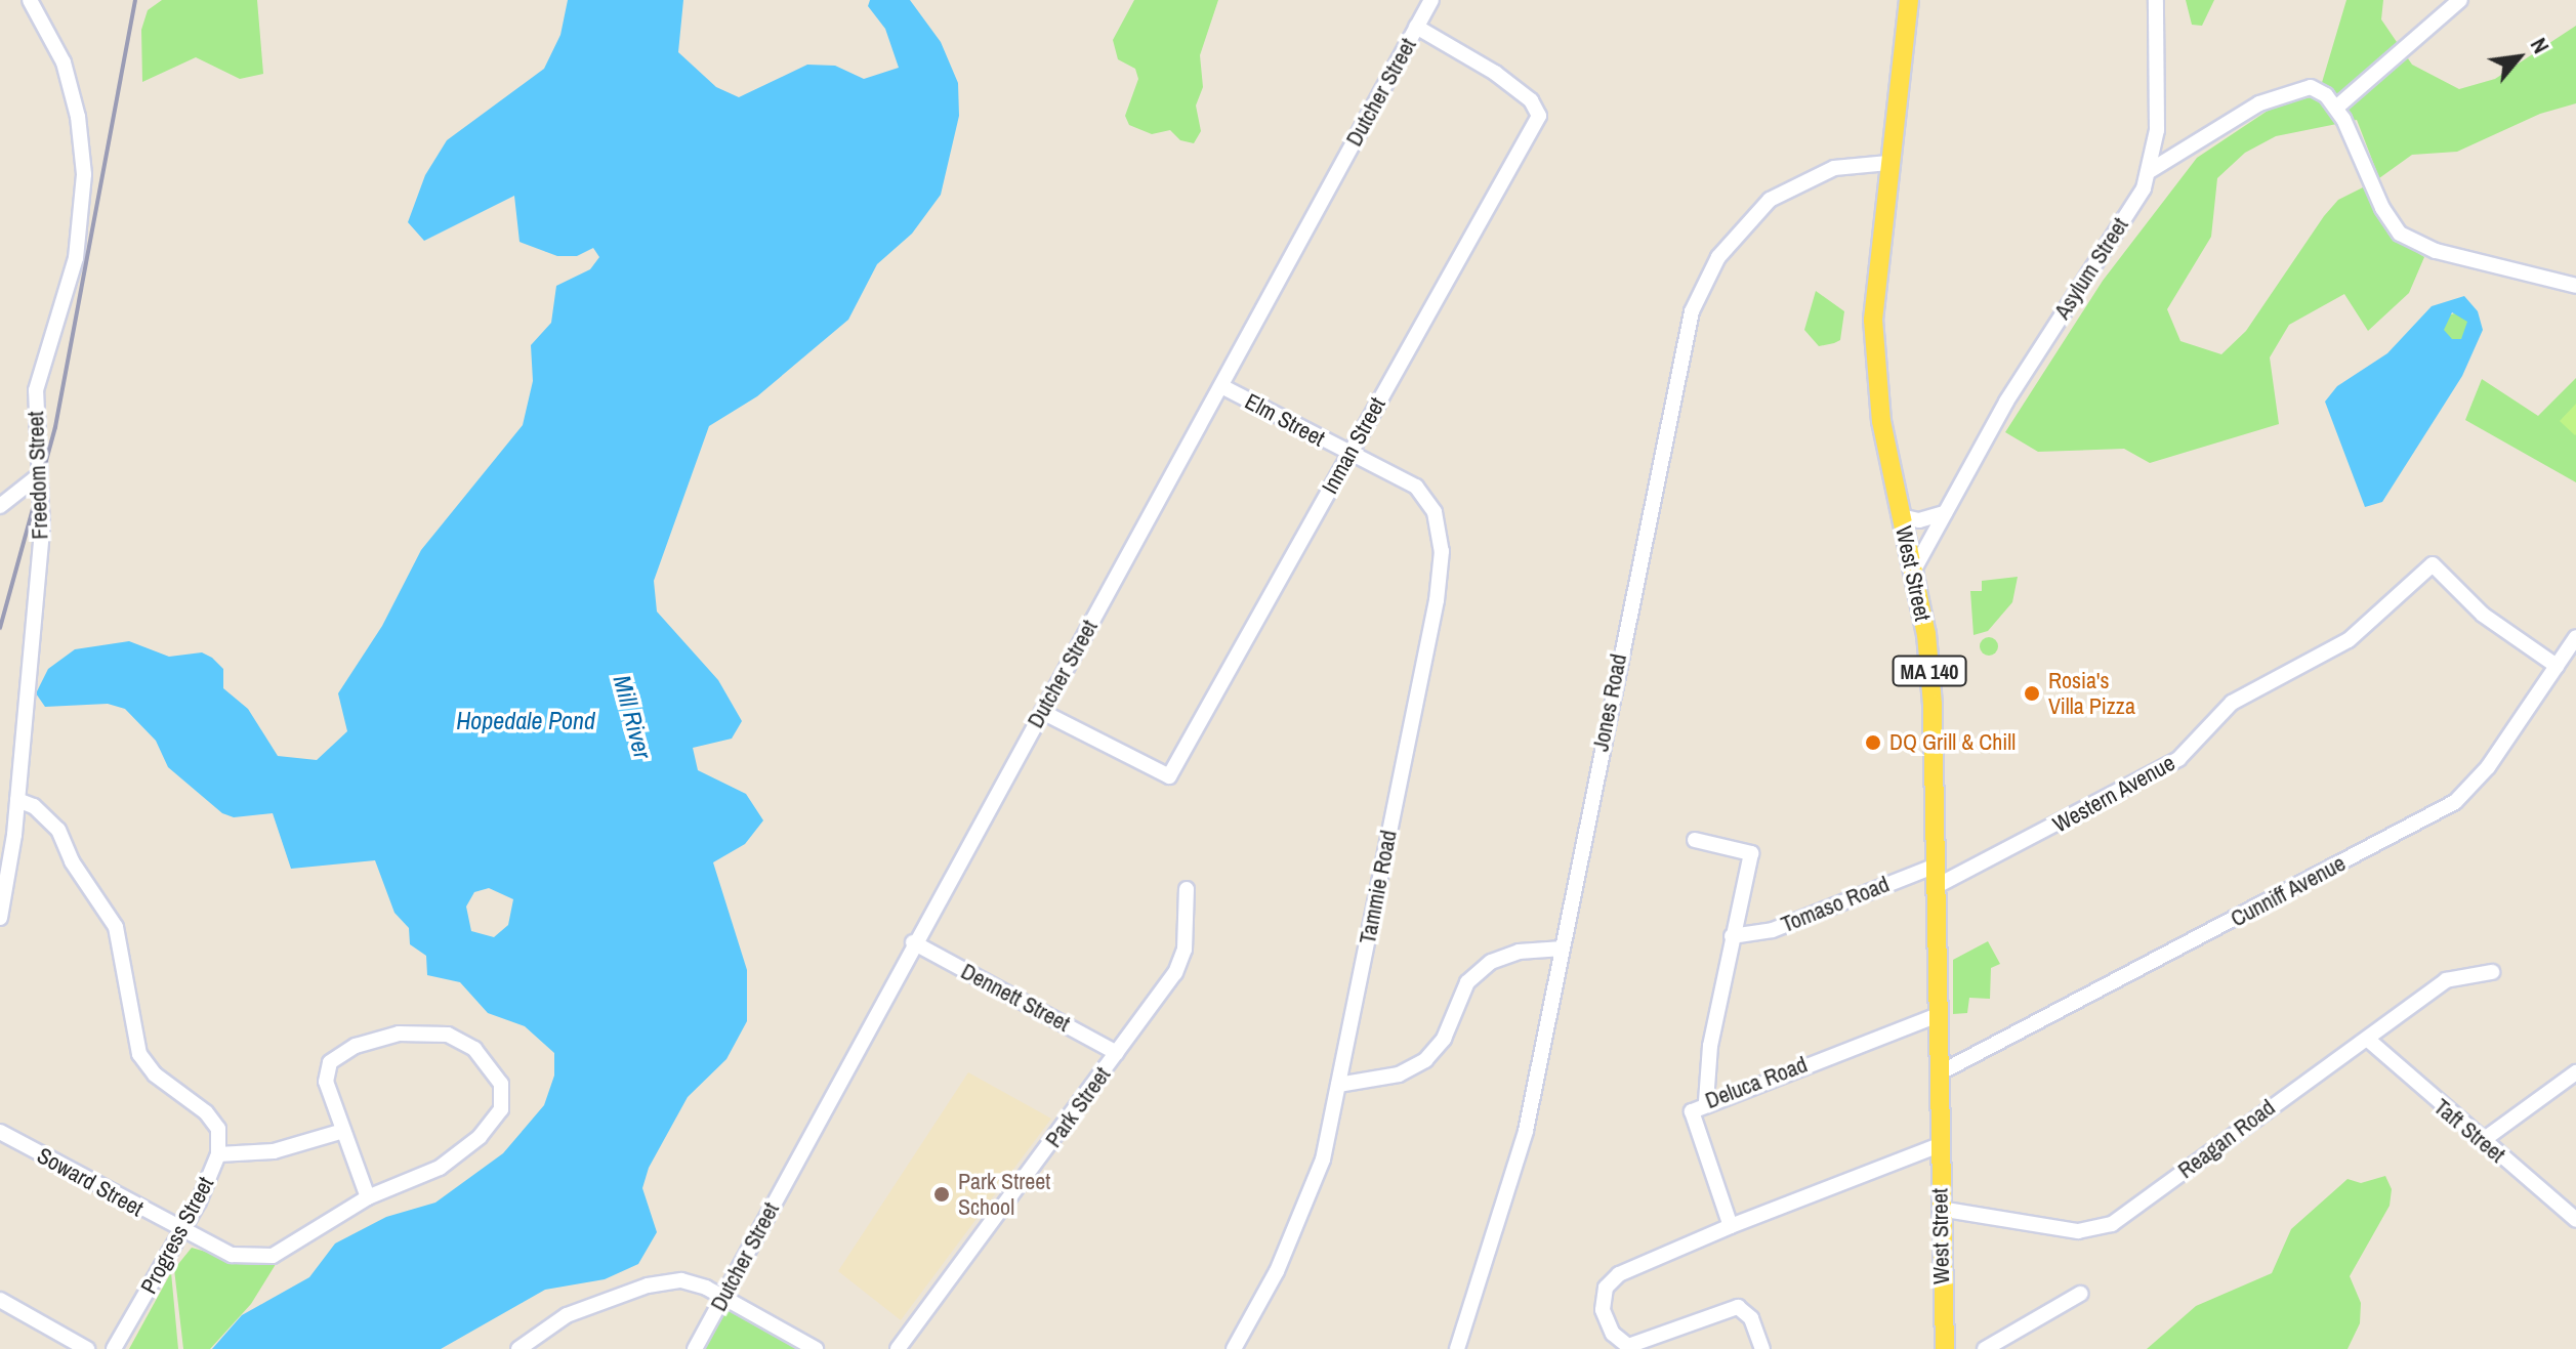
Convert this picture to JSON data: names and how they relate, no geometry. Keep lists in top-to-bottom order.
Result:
{
  "streets": {
    "main road": ["West Street", "MA 140"],
    "street": [
      "Dutcher Street",
      "Asylum Street",
      "Elm Street",
      "Inman Street",
      "Freedom Street",
      "Jones Road",
      "Western Avenue",
      "Tammie Road",
      "Cunniff Avenue",
      "Tomaso Road",
      "Dennett Street",
      "Deluca Road",
      "Park Street",
      "Taft Street",
      "Reagan Road",
      "Soward Street",
      "Progress Street"
    ]
  },
  "crossings": [
    ["Dutcher Street", "Elm Street"],
    ["Dutcher Street", "Inman Street"],
    ["Dutcher Street", "Dennett Street"],
    ["Asylum Street", "West Street"],
    ["Elm Street", "Inman Street"],
    ["Elm Street", "Tammie Road"],
    ["Inman Street", "Tammie Road"],
    ["Freedom Street", "Progress Street"],
    ["West Street", "Jones Road"],
    ["West Street", "Western Avenue"],
    ["West Street", "Cunniff Avenue"],
    ["West Street", "Tomaso Road"],
    ["West Street", "Deluca Road"],
    ["West Street", "Reagan Road"],
    ["Western Avenue", "Cunniff Avenue"],
    ["Dennett Street", "Park Street"],
    ["Taft Street", "Reagan Road"],
    ["Soward Street", "Progress Street"]
  ],
  "water": ["Mill River", "Hopedale Pond"],
  "places": ["Rosia's Villa Pizza", "DQ Grill & Chill", "Park Street School"],
  "north": "top right"
}
